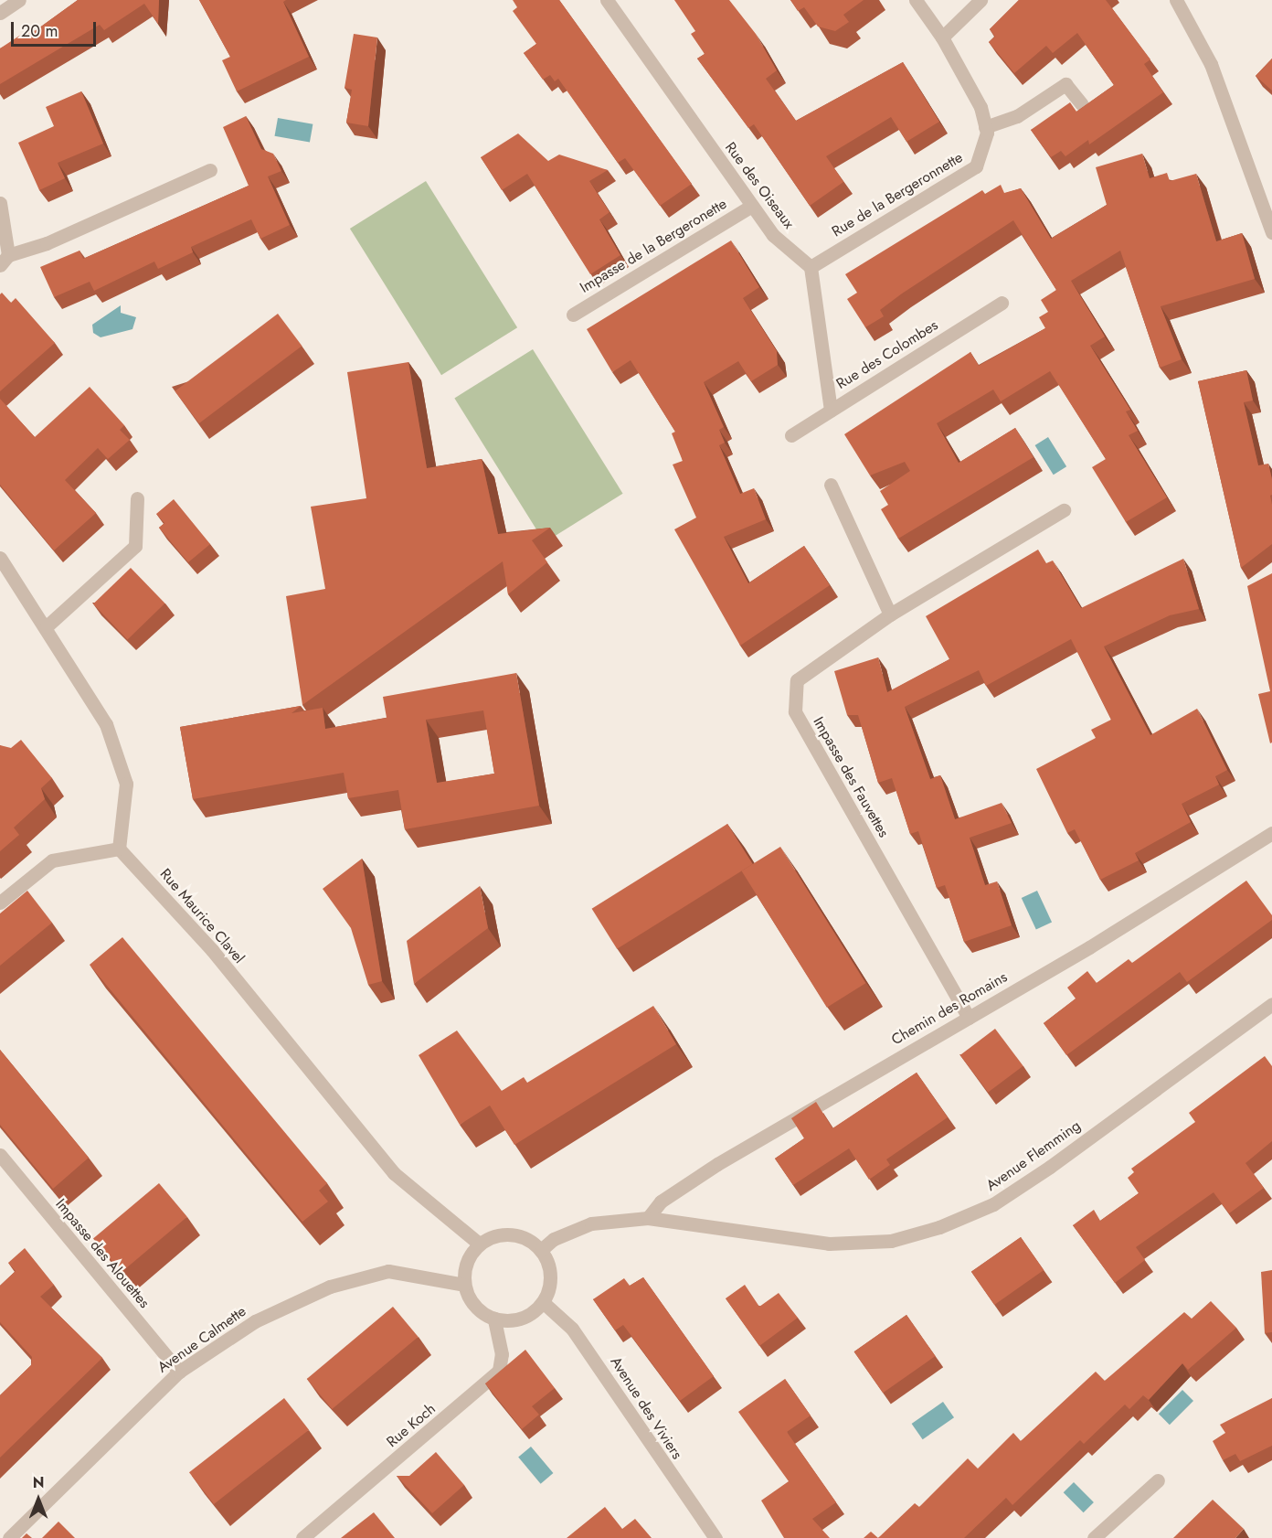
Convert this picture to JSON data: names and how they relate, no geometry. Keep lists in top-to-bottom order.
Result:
{
  "streets": {
    "street": [
      "Rue des Oiseaux",
      "Rue de la Bergeronnette",
      "Impasse de la Bergeronette",
      "Rue des Colombes",
      "Impasse des Fauvettes",
      "Rue Maurice Clavel",
      "Chemin des Romains",
      "Avenue Flemming",
      "Impasse des Alouettes",
      "Avenue Calmette",
      "Avenue des Viviers",
      "Rue Koch"
    ]
  },
  "crossings": [
    ["Rue des Oiseaux", "Rue de la Bergeronnette"],
    ["Rue des Oiseaux", "Impasse de la Bergeronette"],
    ["Impasse des Fauvettes", "Chemin des Romains"],
    ["Rue Maurice Clavel", "Avenue Flemming"],
    ["Rue Maurice Clavel", "Avenue Calmette"],
    ["Rue Maurice Clavel", "Avenue des Viviers"],
    ["Rue Maurice Clavel", "Rue Koch"],
    ["Chemin des Romains", "Avenue Flemming"],
    ["Avenue Flemming", "Avenue Calmette"],
    ["Avenue Flemming", "Avenue des Viviers"],
    ["Avenue Flemming", "Rue Koch"],
    ["Impasse des Alouettes", "Avenue Calmette"],
    ["Avenue Calmette", "Avenue des Viviers"],
    ["Avenue Calmette", "Rue Koch"],
    ["Avenue des Viviers", "Rue Koch"]
  ],
  "scale_bar": "20 m",
  "north": "top"
}
